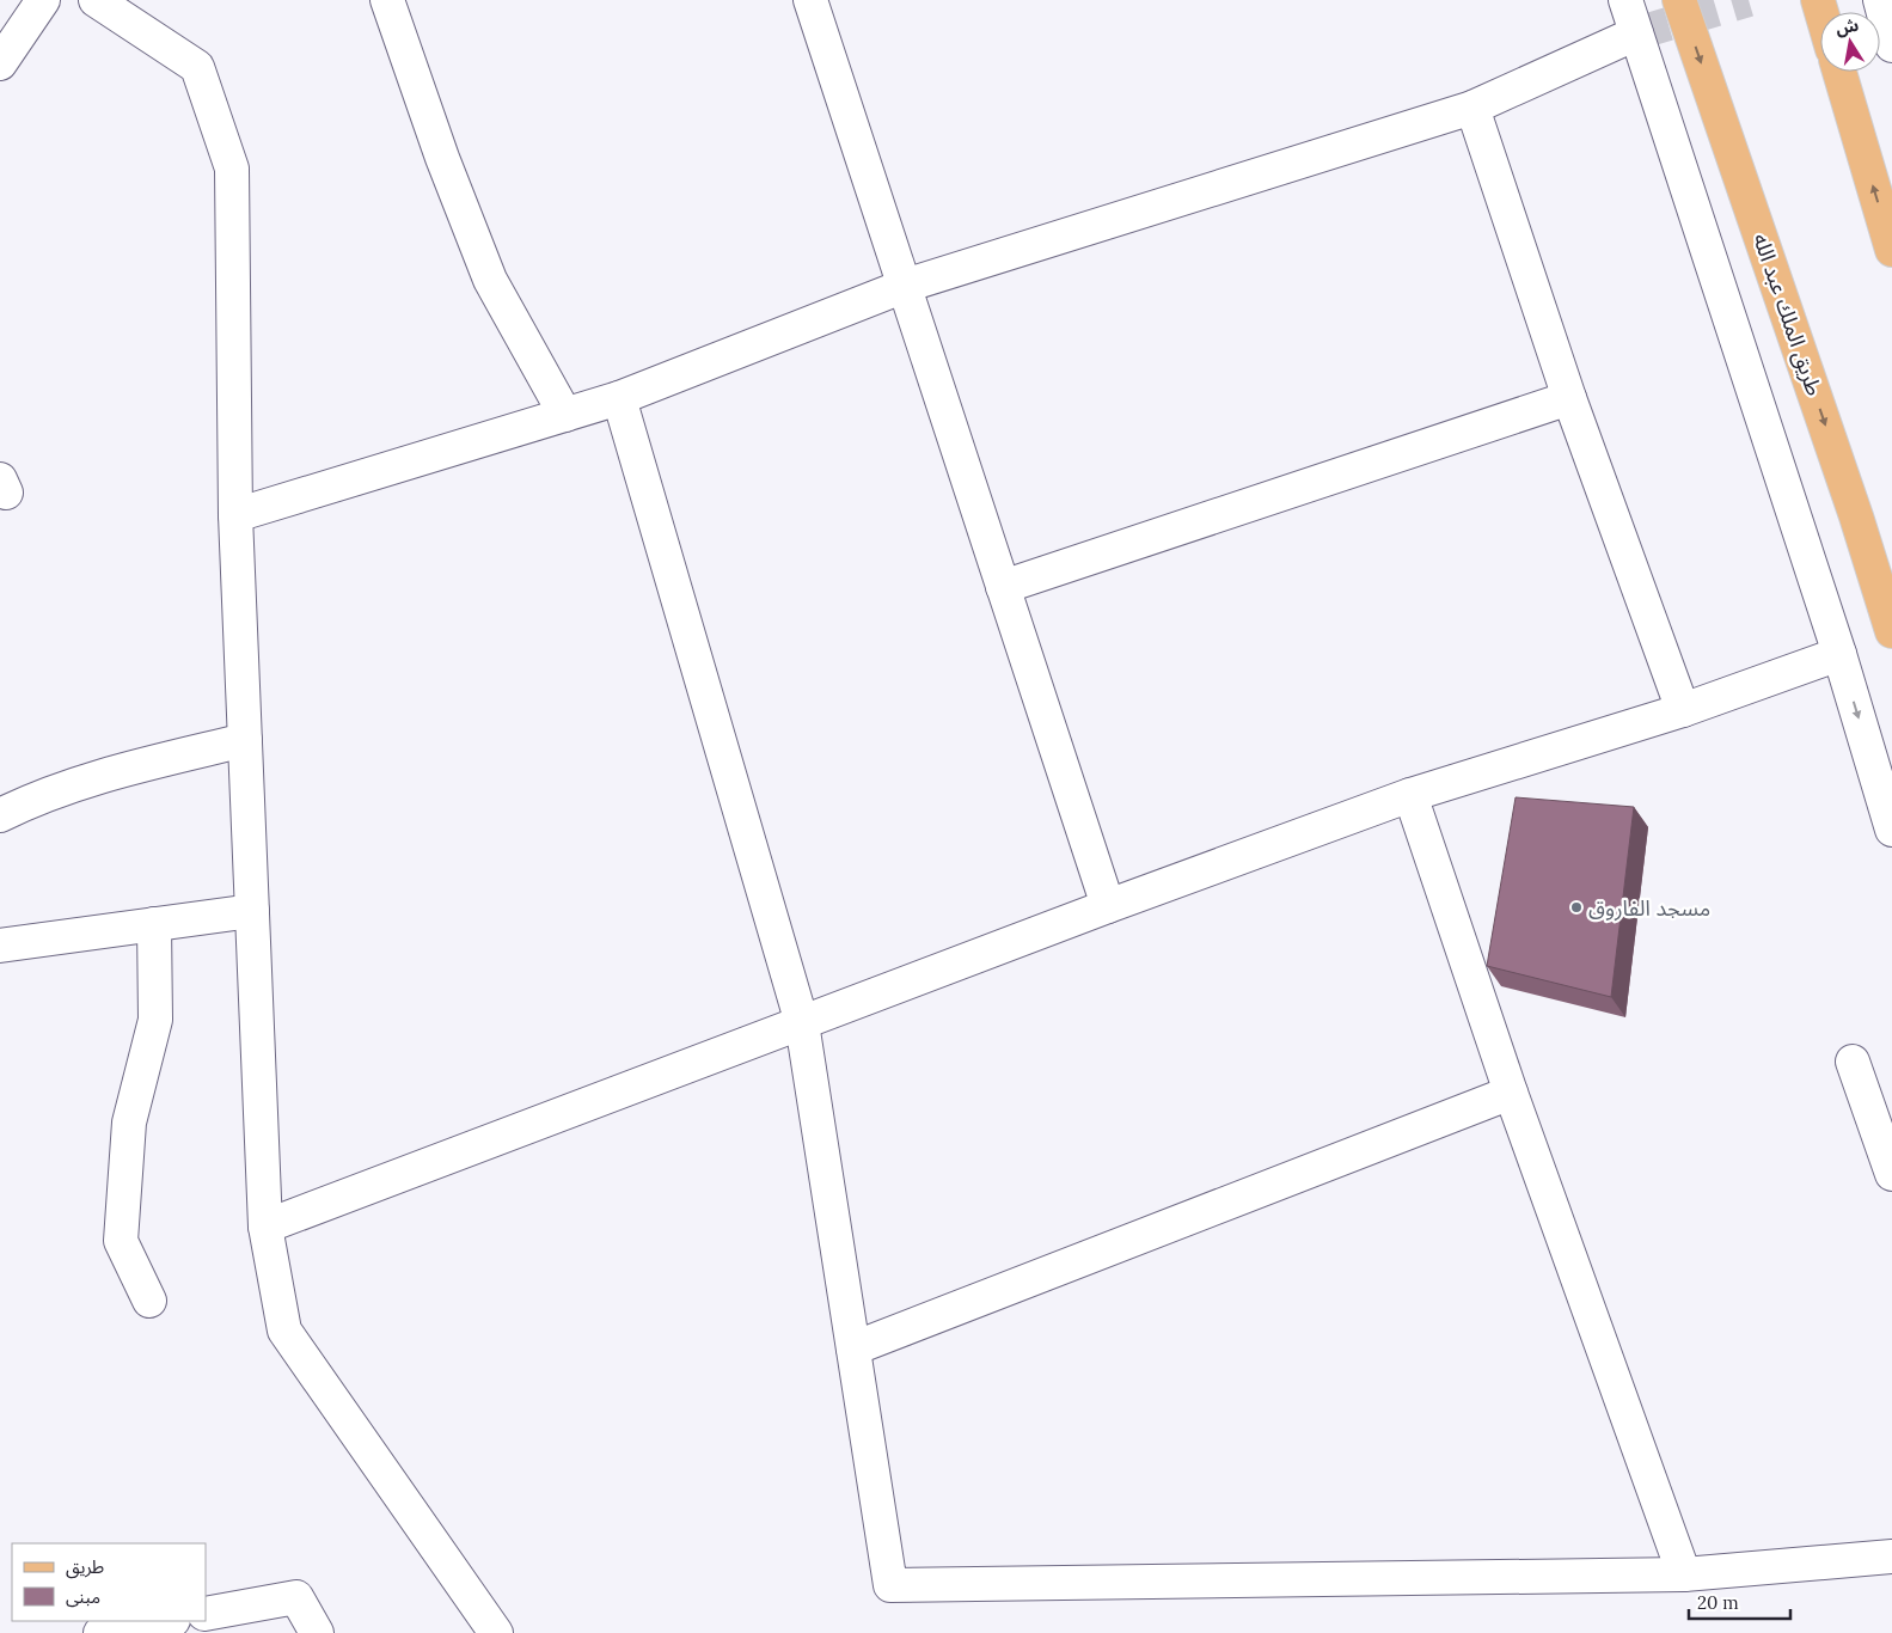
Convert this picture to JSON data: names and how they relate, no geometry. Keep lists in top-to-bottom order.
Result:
{
  "streets": {
    "main road": ["طريق الملك عبد الله"]
  },
  "one_way": ["طريق الملك عبد الله"],
  "places": ["مسجد الفاروق"],
  "legend": ["طريق", "مبنى"],
  "scale_bar": "20 m",
  "north": "top"
}
